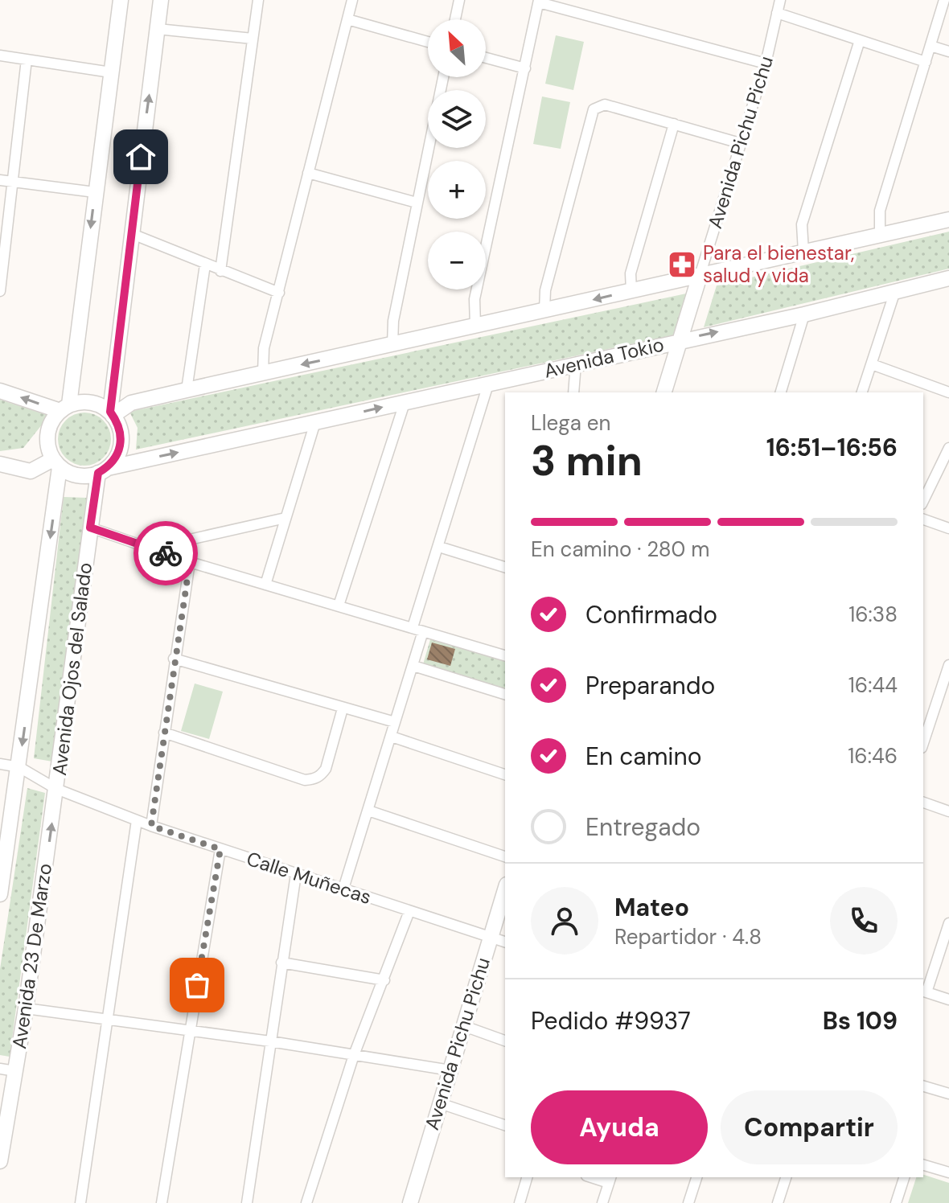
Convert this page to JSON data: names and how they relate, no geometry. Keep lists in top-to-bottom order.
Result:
{
  "streets": {
    "street": [
      "Avenida Pichu Pichu",
      "Avenida Tokio",
      "Avenida Ojos del Salado",
      "Calle Muñecas",
      "Avenida 23 De Marzo"
    ]
  },
  "crossings": [
    ["Avenida Pichu Pichu", "Avenida Tokio"],
    ["Avenida Pichu Pichu", "Calle Muñecas"],
    ["Avenida Tokio", "Avenida Ojos del Salado"],
    ["Avenida Ojos del Salado", "Calle Muñecas"],
    ["Avenida Ojos del Salado", "Avenida 23 De Marzo"],
    ["Calle Muñecas", "Avenida 23 De Marzo"]
  ],
  "places": {
    "pharmacy": ["Para el bienestar, salud y vida"]
  },
  "north": "top left",
  "page": {
    "map_buttons": ["+", "−"],
    "heading": ["3 min", "Llega en", "16:51–16:56"],
    "panel": [
      "Mateo",
      "Repartidor · 4.8",
      "Pedido #9937",
      "Bs 109"
    ],
    "bar": "En camino · 280 m",
    "list": [
      ["Confirmado", "16:38"],
      ["Preparando", "16:44"],
      ["En camino", "16:46"],
      "Entregado"
    ],
    "buttons": ["Ayuda", "Compartir"]
  }
}
